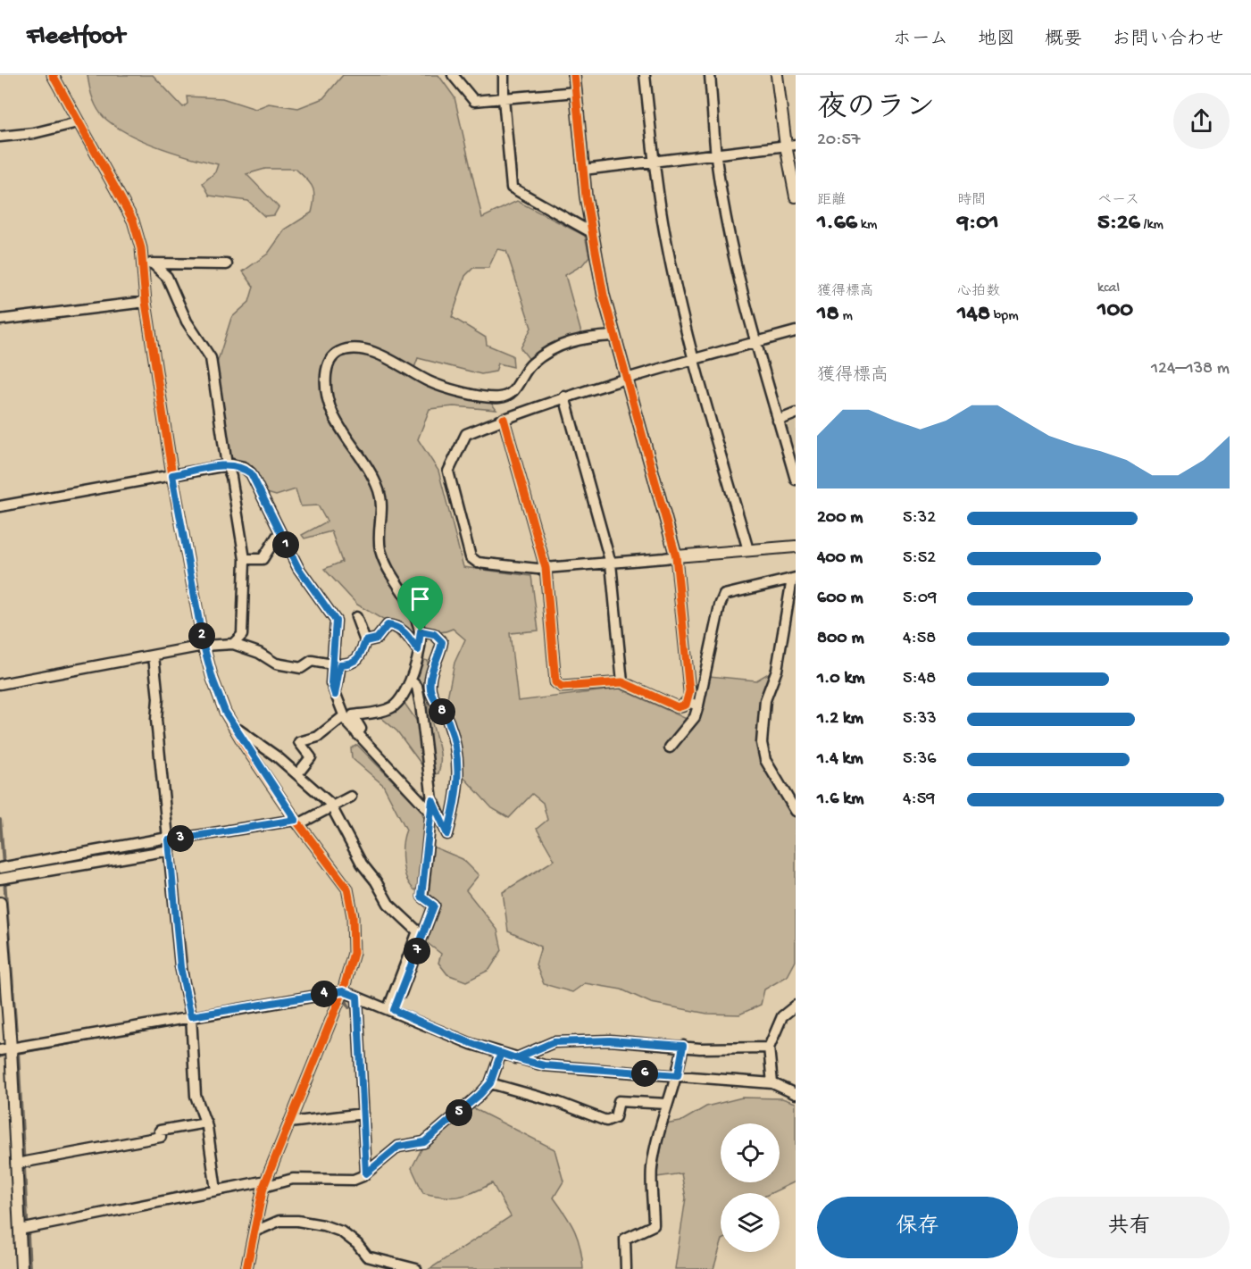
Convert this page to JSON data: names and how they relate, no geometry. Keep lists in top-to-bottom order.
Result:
{
  "page": {
    "header": "Fleetfoot",
    "nav": [
      "ホーム",
      "地図",
      "概要",
      "お問い合わせ"
    ],
    "heading": ["夜のラン", "20:57"],
    "stats": [
      ["距離", "1.66 km"],
      ["時間", "9:01"],
      ["ペース", "5:26 /km"],
      ["獲得標高", "18 m"],
      ["心拍数", "148 bpm"],
      ["kcal", "100"]
    ],
    "chart": ["獲得標高", "124–138 m"],
    "list": [
      {
        "name": "200 m",
        "note": "5:32"
      },
      {
        "name": "400 m",
        "note": "5:52"
      },
      {
        "name": "600 m",
        "note": "5:09"
      },
      {
        "name": "800 m",
        "note": "4:58"
      },
      {
        "name": "1.0 km",
        "note": "5:48"
      },
      {
        "name": "1.2 km",
        "note": "5:33"
      },
      {
        "name": "1.4 km",
        "note": "5:36"
      },
      {
        "name": "1.6 km",
        "note": "4:59"
      }
    ],
    "pins": [
      "1",
      "2",
      "8",
      "3",
      "7",
      "4",
      "6",
      "5"
    ],
    "buttons": ["保存", "共有"]
  }
}
